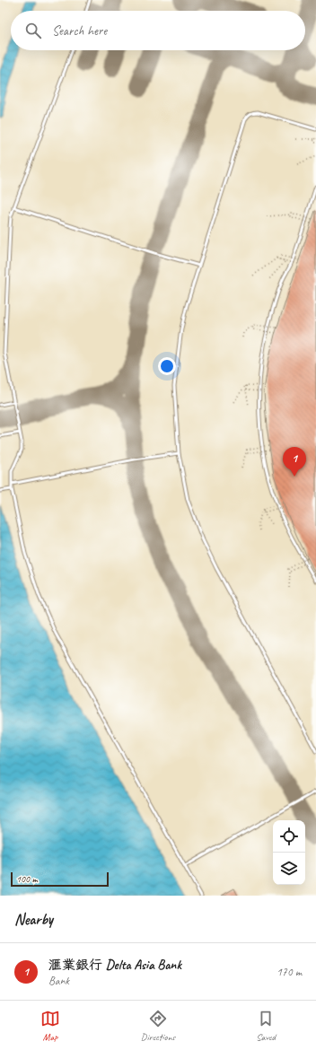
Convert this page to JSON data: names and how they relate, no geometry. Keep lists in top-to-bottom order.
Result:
{
  "scale_bar": "100 m",
  "page": {
    "search": "Search here",
    "pins": "1",
    "scale": "100 m",
    "heading": "Nearby",
    "list": [
      {
        "mark": "1",
        "name": "滙業銀行 Delta Asia Bank",
        "note": "Bank",
        "value": "170 m"
      }
    ],
    "nav": ["Map", "Directions", "Saved"]
  }
}
